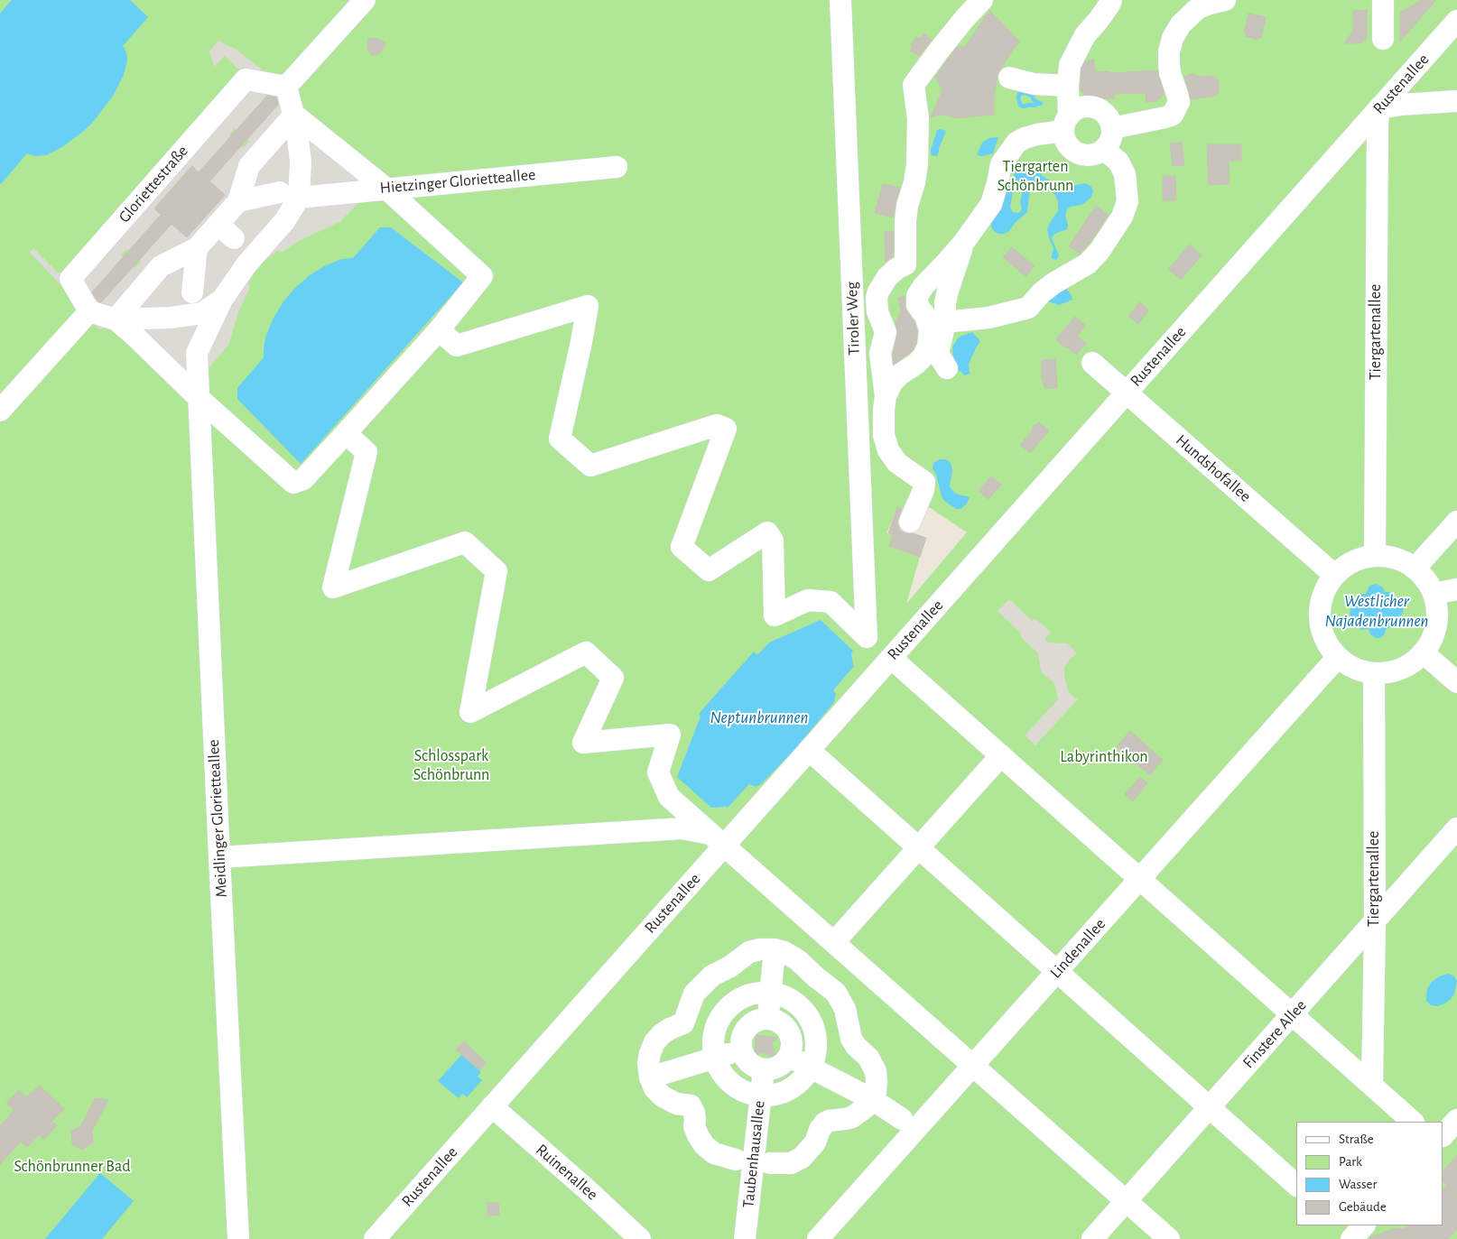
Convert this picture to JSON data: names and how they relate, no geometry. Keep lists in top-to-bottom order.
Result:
{
  "streets": {
    "street": [
      "Rustenallee",
      "Hietzinger Glorietteallee",
      "Gloriettestraße",
      "Tiroler Weg",
      "Tiergartenallee",
      "Hundshofallee",
      "Meidlinger Glorietteallee",
      "Lindenallee",
      "Finstere Allee",
      "Taubenhausallee",
      "Ruinenallee"
    ]
  },
  "crossings": [
    ["Rustenallee", "Tiergartenallee"],
    ["Rustenallee", "Hundshofallee"],
    ["Rustenallee", "Ruinenallee"],
    ["Tiergartenallee", "Hundshofallee"],
    ["Tiergartenallee", "Lindenallee"],
    ["Tiergartenallee", "Finstere Allee"],
    ["Hundshofallee", "Lindenallee"]
  ],
  "water": ["Westlicher Najadenbrunnen", "Neptunbrunnen"],
  "parks": [
    "Tiergarten Schönbrunn",
    "Schlosspark Schönbrunn",
    "Labyrinthikon",
    "Schönbrunner Bad"
  ],
  "legend": [
    "Straße",
    "Park",
    "Wasser",
    "Gebäude"
  ]
}
